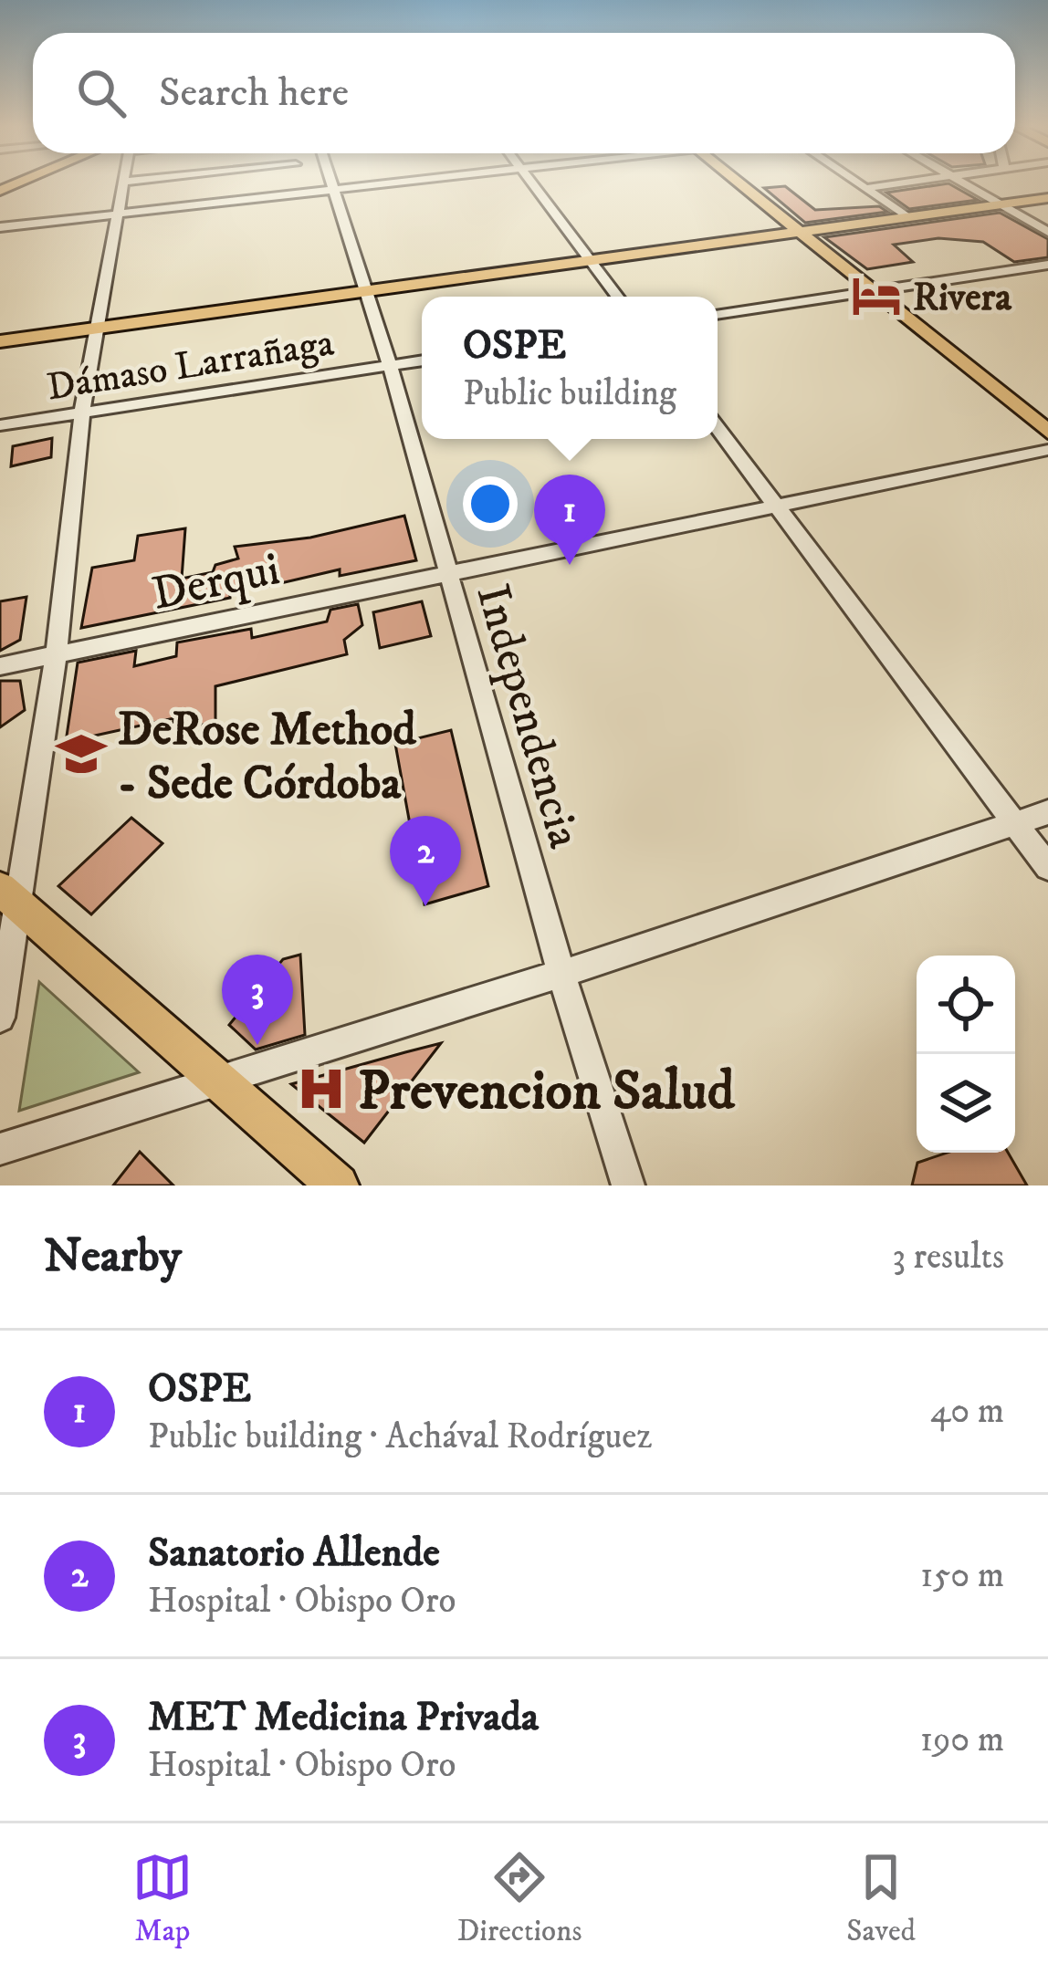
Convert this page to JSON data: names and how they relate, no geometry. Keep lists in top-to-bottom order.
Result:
{
  "streets": {
    "street": ["Dámaso Larrañaga", "Derqui", "Independencia"]
  },
  "crossings": [
    ["Dámaso Larrañaga", "Independencia"],
    ["Derqui", "Independencia"]
  ],
  "places": {
    "hotel": ["Rivera"],
    "school or university": ["DeRose Method - Sede Córdoba"],
    "hospital": ["Prevencion Salud"]
  },
  "page": {
    "search": "Search here",
    "popup": ["OSPE", "Public building"],
    "pins": ["1", "2", "3"],
    "heading": ["Nearby", "3 results"],
    "list": [
      {
        "mark": "1",
        "name": "OSPE",
        "note": "Public building · Achával Rodríguez",
        "value": "40 m"
      },
      {
        "mark": "2",
        "name": "Sanatorio Allende",
        "note": "Hospital · Obispo Oro",
        "value": "150 m"
      },
      {
        "mark": "3",
        "name": "MET Medicina Privada",
        "note": "Hospital · Obispo Oro",
        "value": "190 m"
      }
    ],
    "nav": ["Map", "Directions", "Saved"]
  }
}
